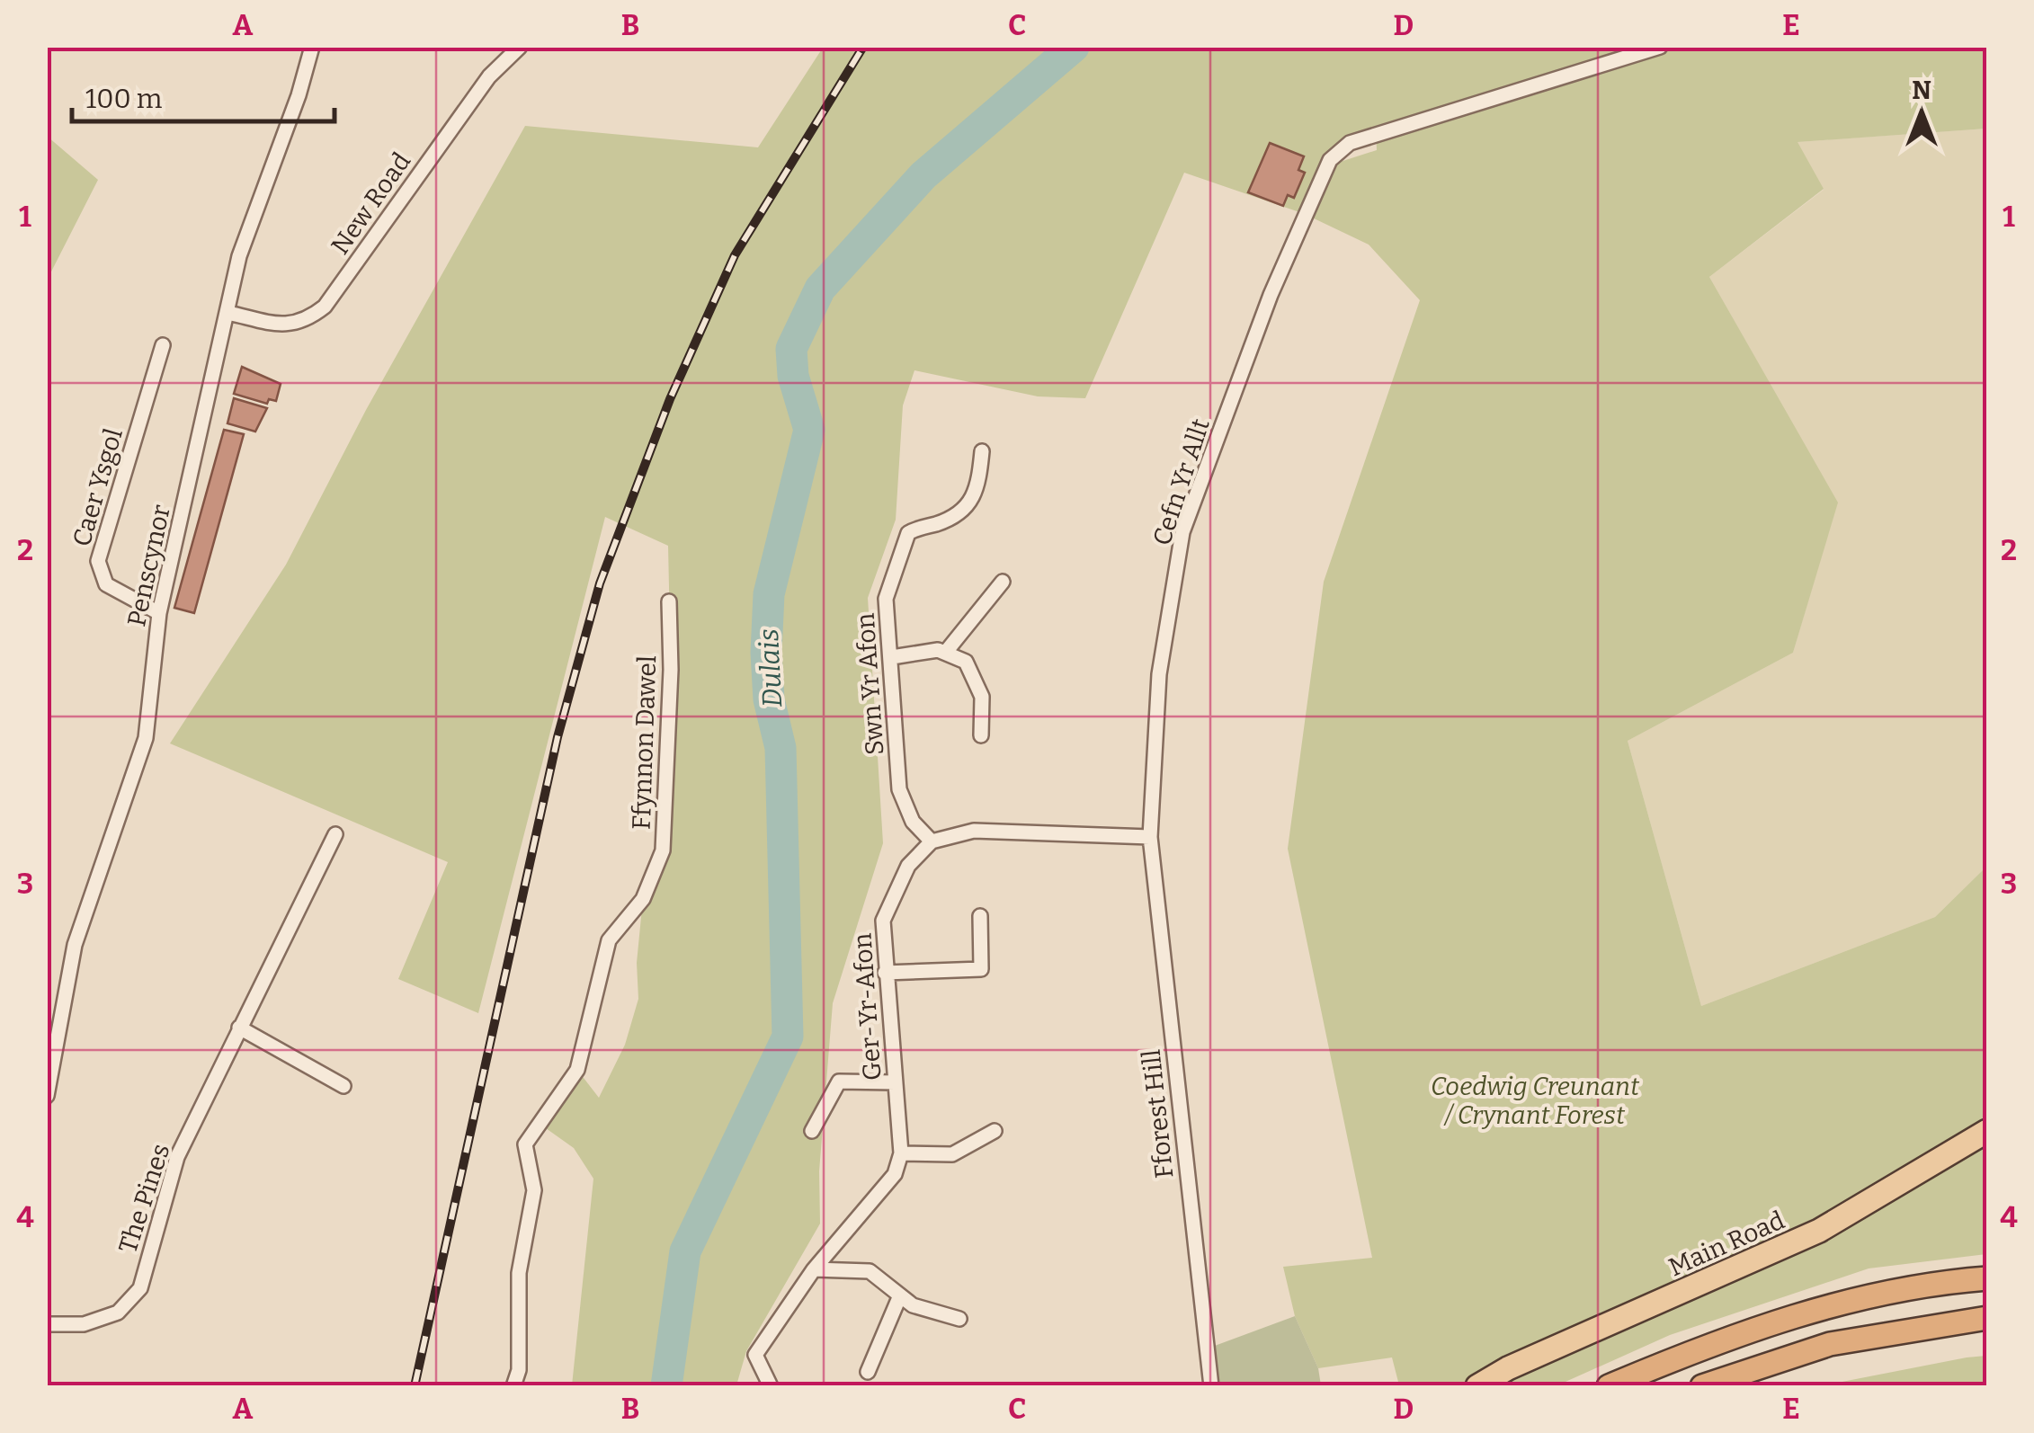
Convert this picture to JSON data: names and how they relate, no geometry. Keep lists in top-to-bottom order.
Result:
{
  "streets": {
    "main road": ["Main Road"],
    "street": [
      "New Road",
      "Cefn Yr Allt",
      "Caer Ysgol",
      "Penscynor",
      "Swn Yr Afon",
      "Ffynnon Dawel",
      "Ger-Yr-Afon",
      "Fforest Hill",
      "The Pines"
    ]
  },
  "crossings": [
    ["New Road", "Penscynor"],
    ["Cefn Yr Allt", "Fforest Hill"],
    ["Caer Ysgol", "Penscynor"],
    ["Swn Yr Afon", "Ger-Yr-Afon"]
  ],
  "water": ["Dulais"],
  "parks": ["Coedwig Creunant / Crynant Forest"],
  "scale_bar": "100 m",
  "north": "top",
  "grid": {
    "columns": [
      "A",
      "B",
      "C",
      "D",
      "E"
    ],
    "rows": [
      "1",
      "2",
      "3",
      "4"
    ]
  }
}
